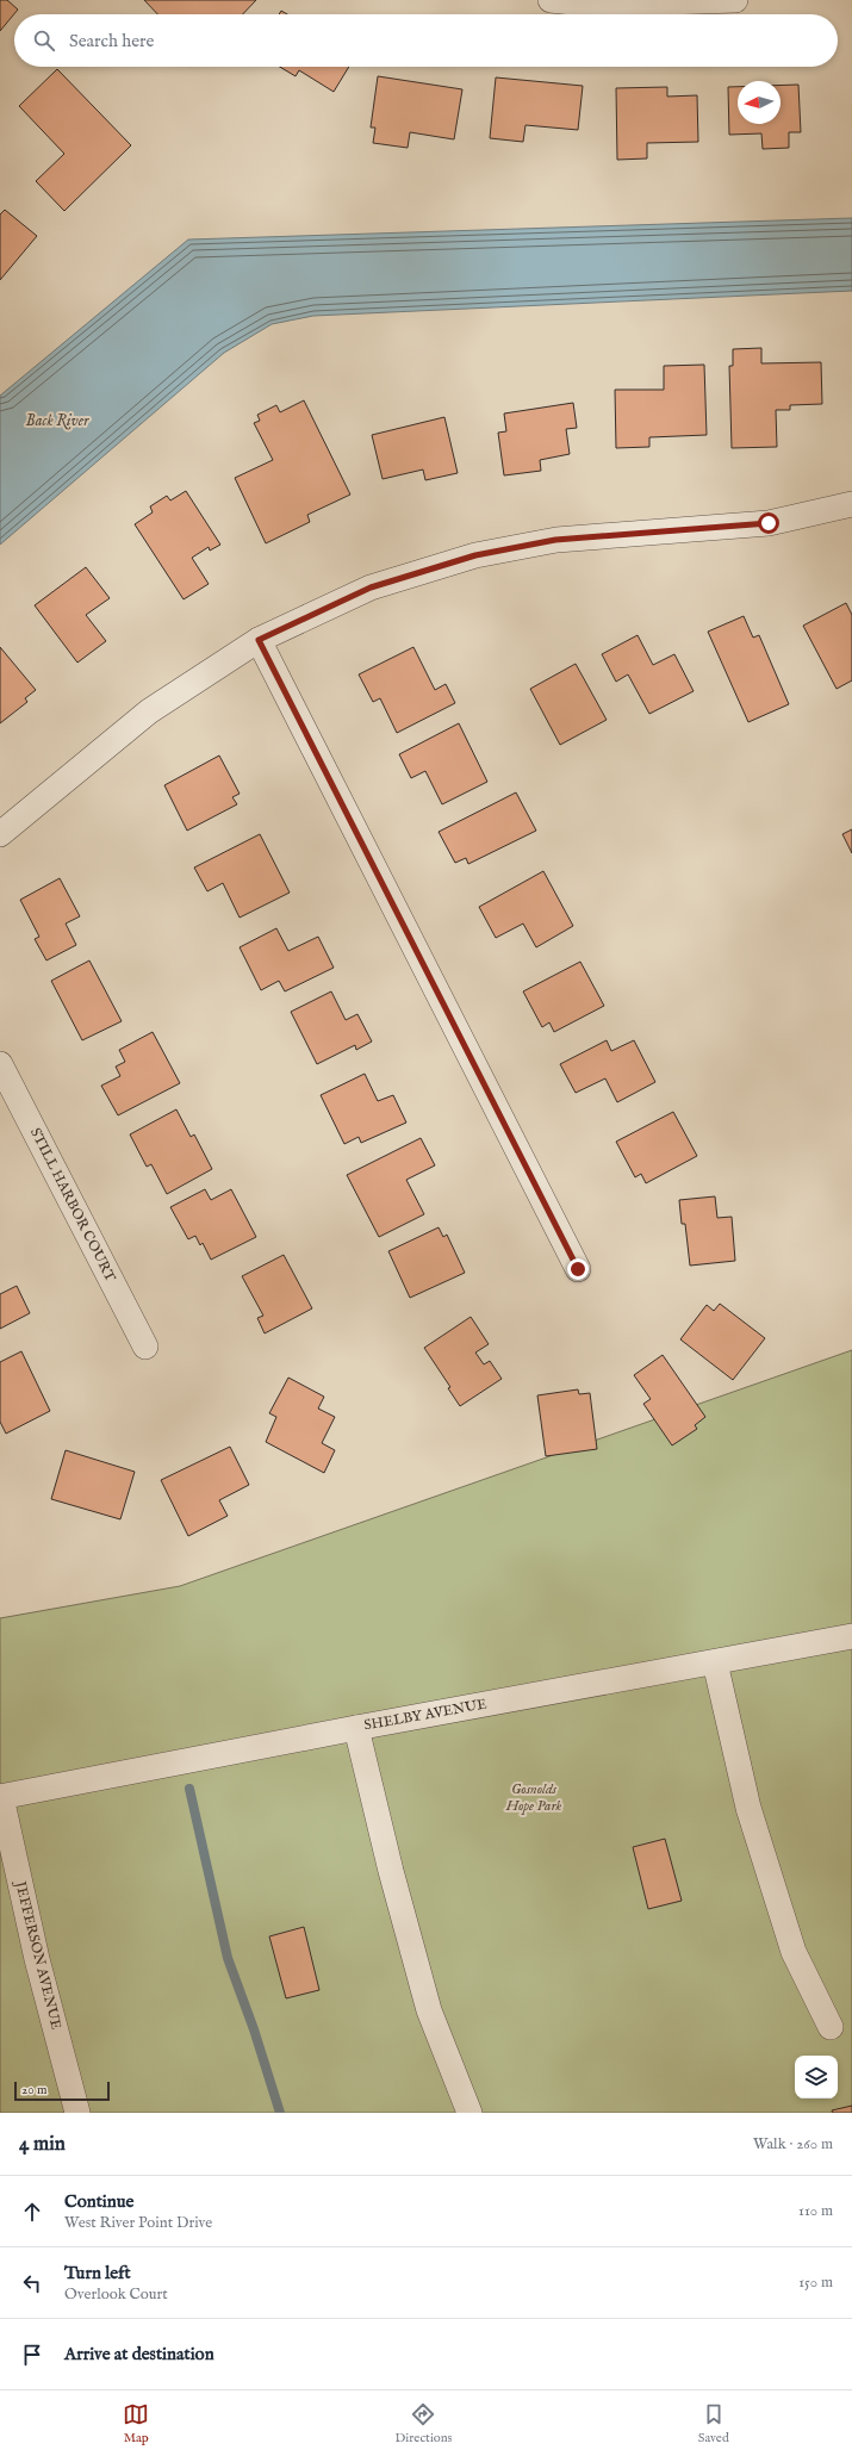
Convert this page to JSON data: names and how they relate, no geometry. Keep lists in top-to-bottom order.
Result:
{
  "streets": {
    "street": ["STILL HARBOR COURT", "SHELBY AVENUE", "JEFFERSON AVENUE"]
  },
  "crossings": [
    ["SHELBY AVENUE", "JEFFERSON AVENUE"]
  ],
  "water": ["Back River"],
  "parks": ["Gosnolds Hope Park"],
  "scale_bar": "20 m",
  "north": "left",
  "page": {
    "search": "Search here",
    "scale": "20 m",
    "heading": ["4 min", "Walk · 260 m"],
    "list": [
      ["Continue", "West River Point Drive", "110 m"],
      ["Turn left", "Overlook Court", "150 m"],
      "Arrive at destination"
    ],
    "nav": ["Map", "Directions", "Saved"]
  }
}
